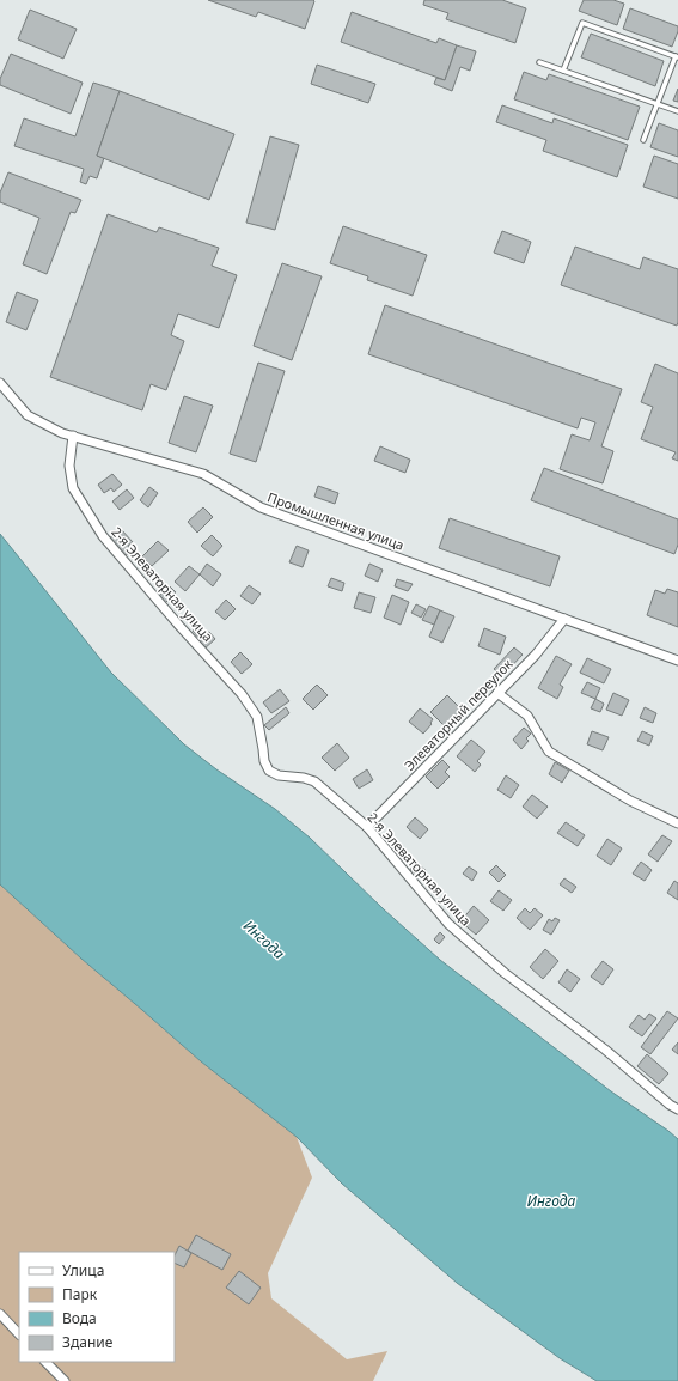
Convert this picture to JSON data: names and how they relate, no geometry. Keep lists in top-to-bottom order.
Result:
{
  "streets": {
    "street": ["Промышленная улица", "2-я Элеваторная улица", "Элеваторный переулок"]
  },
  "crossings": [
    ["Промышленная улица", "2-я Элеваторная улица"],
    ["Промышленная улица", "Элеваторный переулок"],
    ["2-я Элеваторная улица", "Элеваторный переулок"]
  ],
  "water": ["Ингода"],
  "legend": [
    "Улица",
    "Парк",
    "Вода",
    "Здание"
  ]
}
